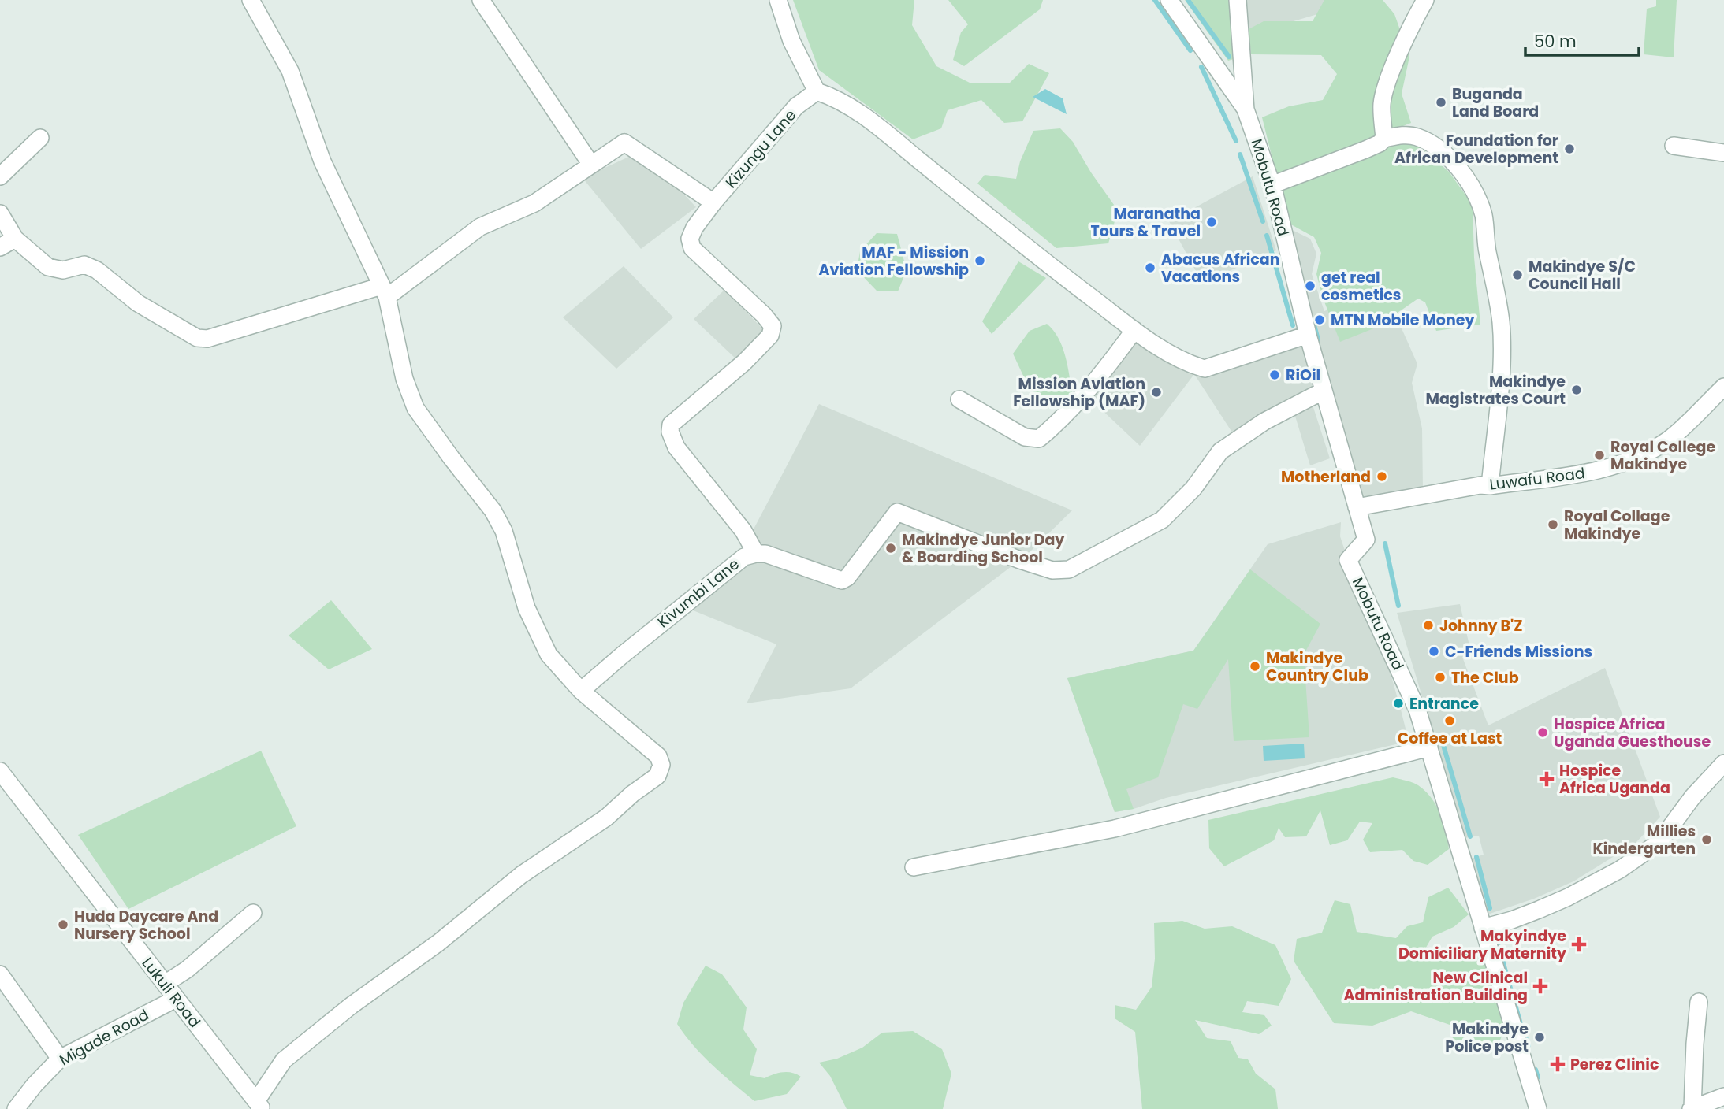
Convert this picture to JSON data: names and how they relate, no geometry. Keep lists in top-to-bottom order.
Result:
{
  "streets": {
    "street": [
      "Kizungu Lane",
      "Mobutu Road",
      "Luwafu Road",
      "Kivumbi Lane",
      "Lukuli Road",
      "Migade Road"
    ]
  },
  "crossings": [
    ["Kizungu Lane", "Kivumbi Lane"],
    ["Mobutu Road", "Luwafu Road"],
    ["Mobutu Road", "Kivumbi Lane"],
    ["Lukuli Road", "Migade Road"]
  ],
  "places": {
    "other": [
      "Buganda Land Board",
      "Foundation for African Development",
      "Maranatha Tours & Travel",
      "MAF - Mission Aviation Fellowship",
      "Abacus African Vacations",
      "Makindye S/C Council Hall",
      "get real cosmetics",
      "MTN Mobile Money",
      "RiOil",
      "Makindye Magistrates Court",
      "Mission Aviation Fellowship (MAF)",
      "Royal College Makindye",
      "Motherland",
      "Royal Collage Makindye",
      "Makindye Junior Day & Boarding School",
      "Johnny B'Z",
      "C-Friends Missions",
      "Makindye Country Club",
      "The Club",
      "Entrance",
      "Coffee at Last",
      "Hospice Africa Uganda Guesthouse",
      "Millies Kindergarten",
      "Huda Daycare And Nursery School",
      "Makindye Police post"
    ],
    "health": [
      "Hospice Africa Uganda",
      "Makyindye Domiciliary Maternity",
      "New Clinical Administration Building",
      "Perez Clinic"
    ]
  },
  "scale_bar": "50 m"
}
